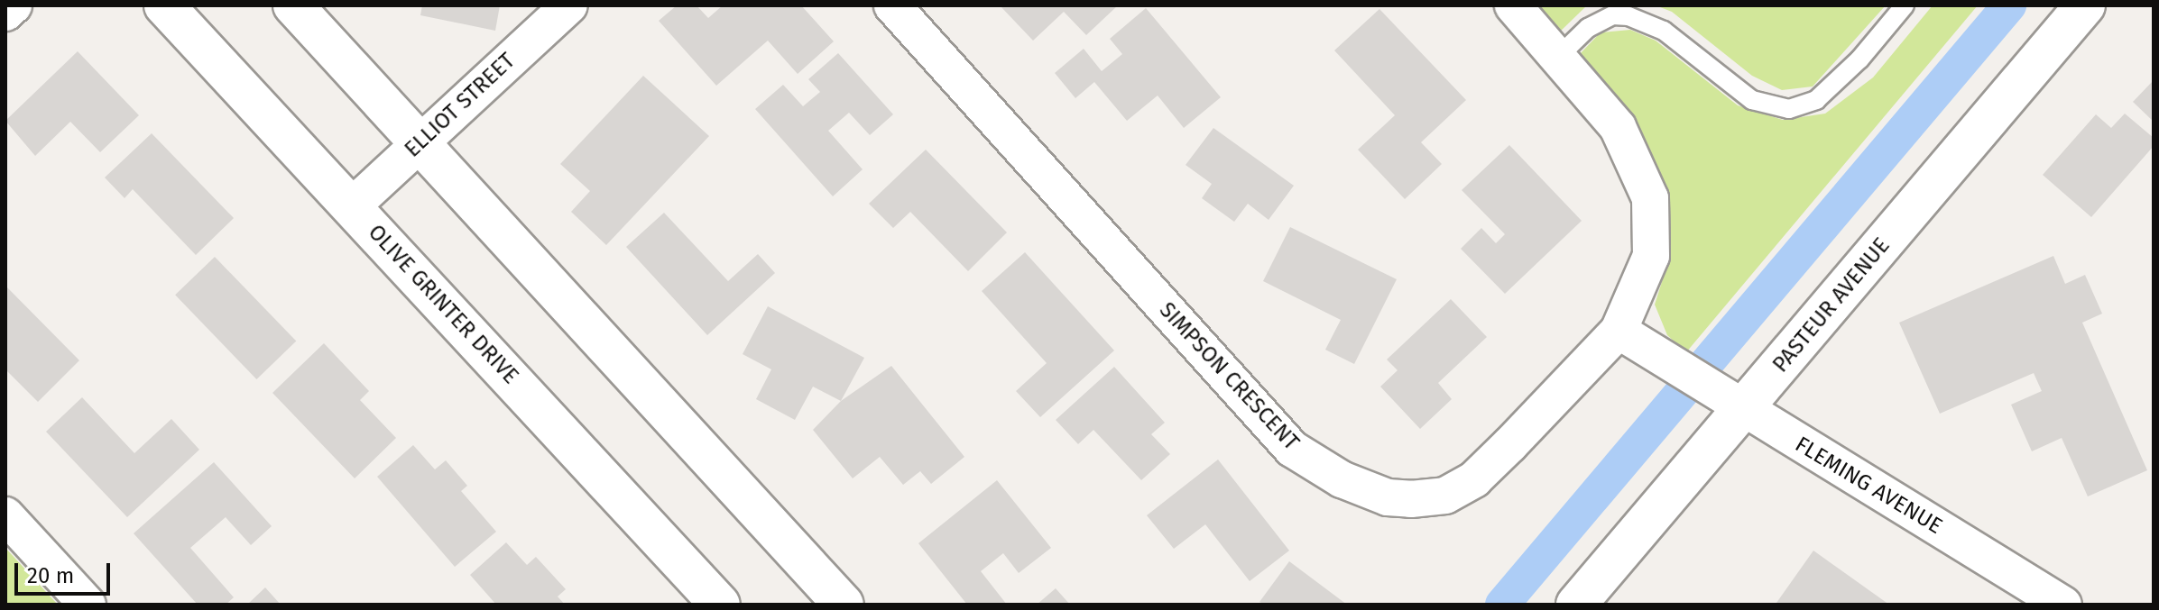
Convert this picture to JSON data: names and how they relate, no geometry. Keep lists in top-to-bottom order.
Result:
{
  "streets": {
    "street": [
      "ELLIOT STREET",
      "OLIVE GRINTER DRIVE",
      "PASTEUR AVENUE",
      "SIMPSON CRESCENT",
      "FLEMING AVENUE"
    ]
  },
  "crossings": [
    ["ELLIOT STREET", "OLIVE GRINTER DRIVE"],
    ["PASTEUR AVENUE", "FLEMING AVENUE"],
    ["SIMPSON CRESCENT", "FLEMING AVENUE"]
  ],
  "scale_bar": "20 m"
}
